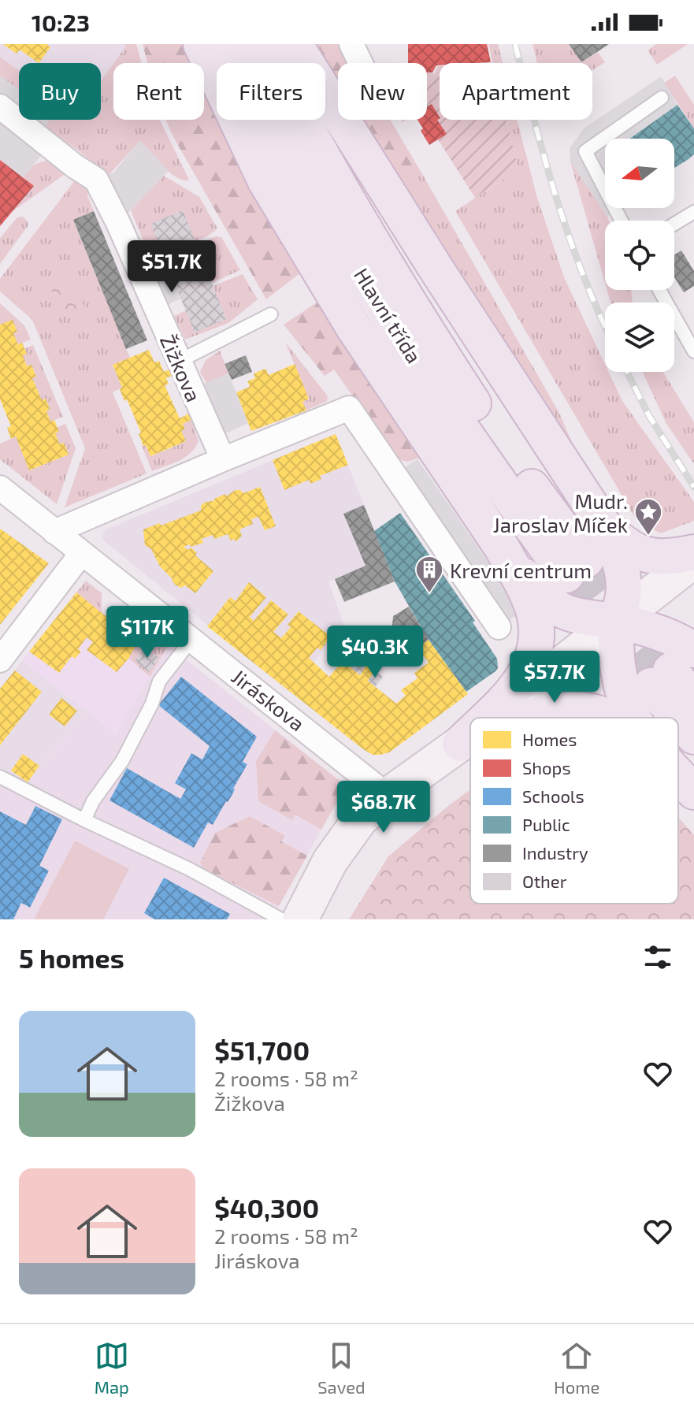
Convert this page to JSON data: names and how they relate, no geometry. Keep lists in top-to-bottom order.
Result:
{
  "streets": {
    "main road": ["Hlavní třída"],
    "street": ["Žižkova", "Jiráskova"]
  },
  "places": {
    "place": ["Mudr. Jaroslav Míček"],
    "building": ["Krevní centrum"]
  },
  "legend": [
    "Homes",
    "Shops",
    "Schools",
    "Public",
    "Industry",
    "Other"
  ],
  "north": "left",
  "page": {
    "status": "10:23",
    "chip": [
      "Buy",
      "Rent",
      "Filters",
      "New",
      "Apartment"
    ],
    "price": [
      "$51.7K",
      "$117K",
      "$40.3K",
      "$57.7K",
      "$68.7K"
    ],
    "heading": "5 homes",
    "list": [
      {
        "name": "$51,700",
        "note": "2 rooms · 58 m² · Žižkova"
      },
      {
        "name": "$40,300",
        "note": "2 rooms · 58 m² · Jiráskova"
      }
    ],
    "tabs": ["Map", "Saved", "Home"]
  }
}
